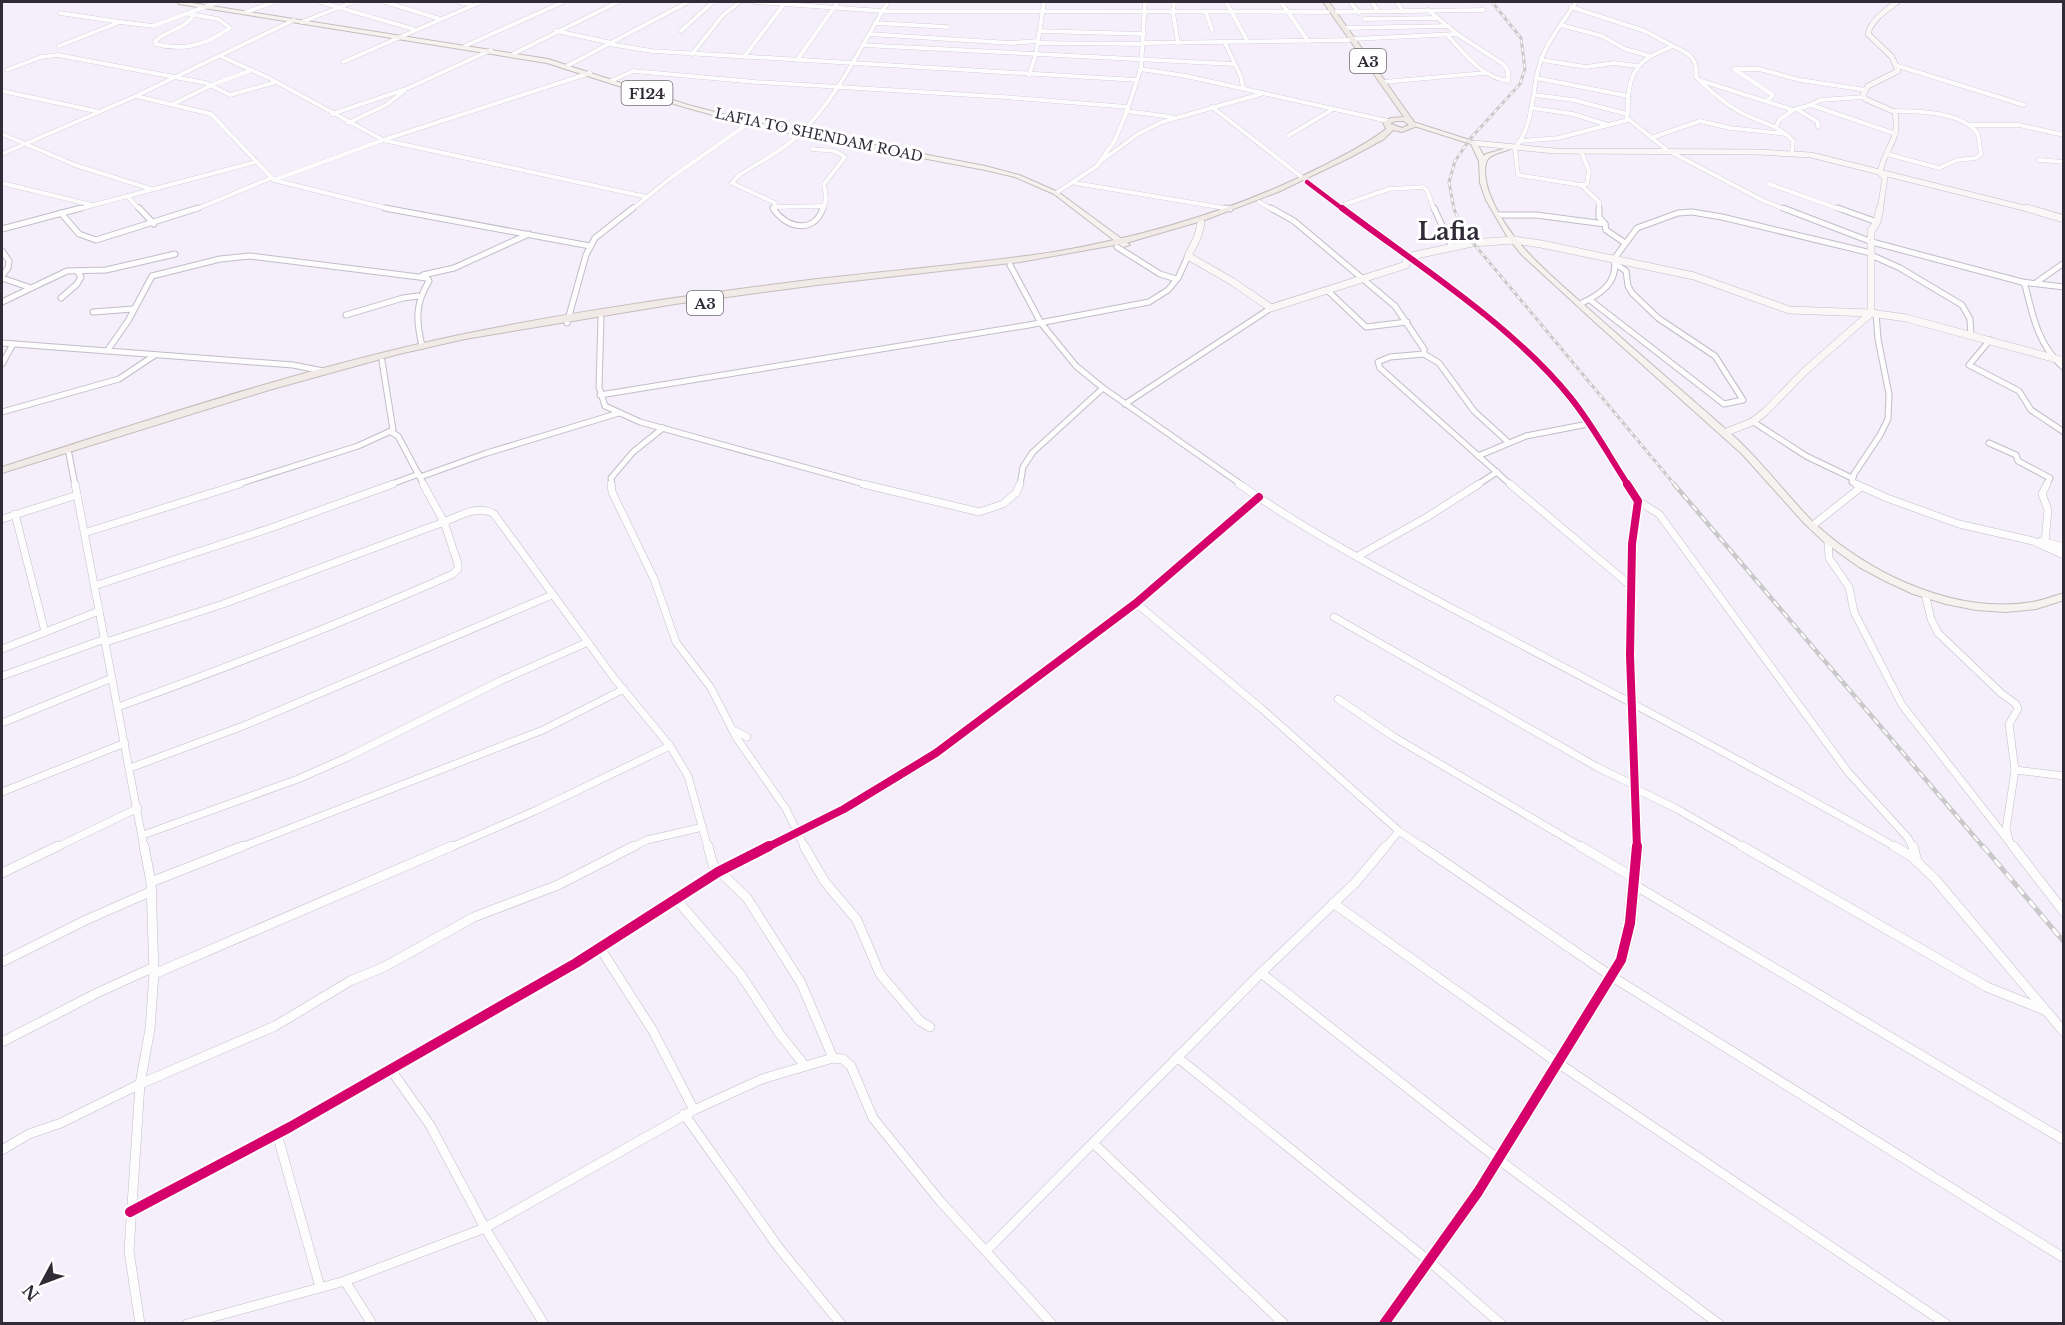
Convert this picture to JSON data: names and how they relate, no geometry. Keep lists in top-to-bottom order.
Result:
{
  "streets": {
    "highway": ["A3"],
    "main road": ["F124", "LAFIA TO SHENDAM ROAD"]
  },
  "crossings": [
    ["A3", "LAFIA TO SHENDAM ROAD"]
  ],
  "districts": ["Lafia"],
  "north": "bottom left"
}
